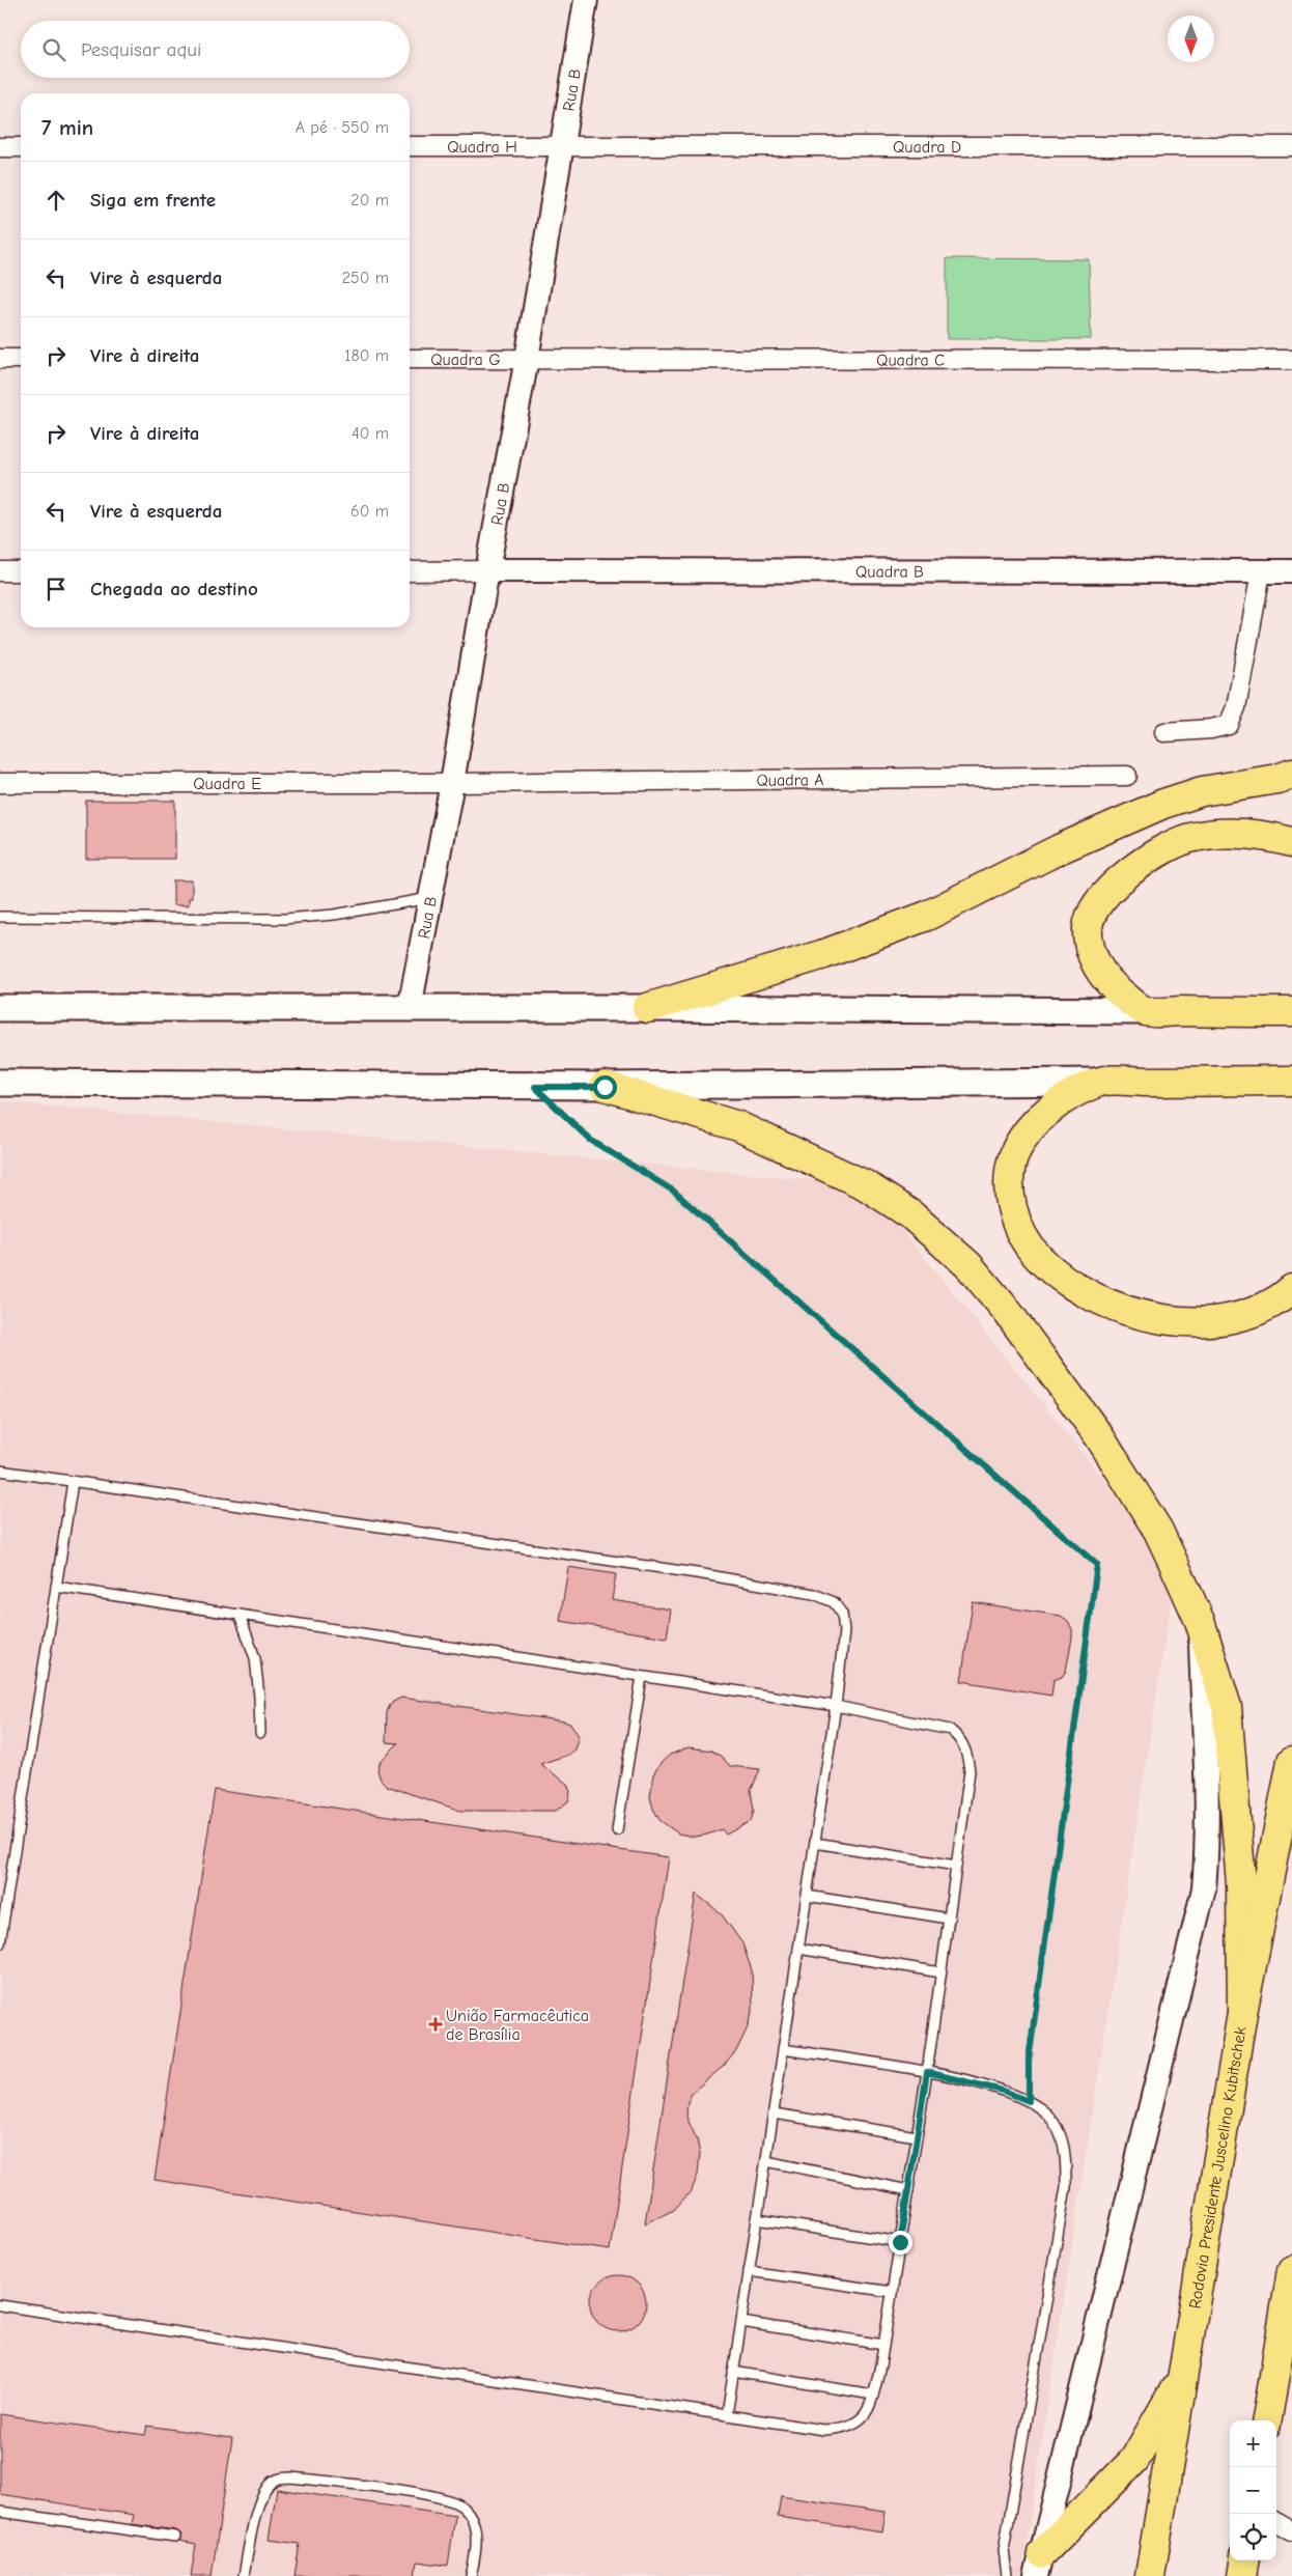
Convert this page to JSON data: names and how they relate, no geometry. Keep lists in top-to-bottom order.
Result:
{
  "streets": {
    "highway": ["Rodovia Presidente Juscelino Kubitschek"],
    "street": [
      "Rua B",
      "Quadra H",
      "Quadra D",
      "Quadra G",
      "Quadra C",
      "Quadra B",
      "Quadra A",
      "Quadra E"
    ]
  },
  "crossings": [
    ["Rua B", "Quadra H"],
    ["Rua B", "Quadra D"],
    ["Rua B", "Quadra G"],
    ["Rua B", "Quadra C"],
    ["Rua B", "Quadra B"],
    ["Rua B", "Quadra A"],
    ["Rua B", "Quadra E"],
    ["Quadra H", "Quadra D"],
    ["Quadra G", "Quadra C"],
    ["Quadra A", "Quadra E"]
  ],
  "places": {
    "health": ["União Farmacêutica de Brasília"]
  },
  "north": "bottom",
  "page": {
    "search": "Pesquisar aqui",
    "heading": ["7 min", "A pé · 550 m"],
    "list": [
      ["Siga em frente", "20 m"],
      ["Vire à esquerda", "250 m"],
      ["Vire à direita", "180 m"],
      ["Vire à direita", "40 m"],
      ["Vire à esquerda", "60 m"],
      "Chegada ao destino"
    ],
    "map_buttons": ["+", "−"]
  }
}
